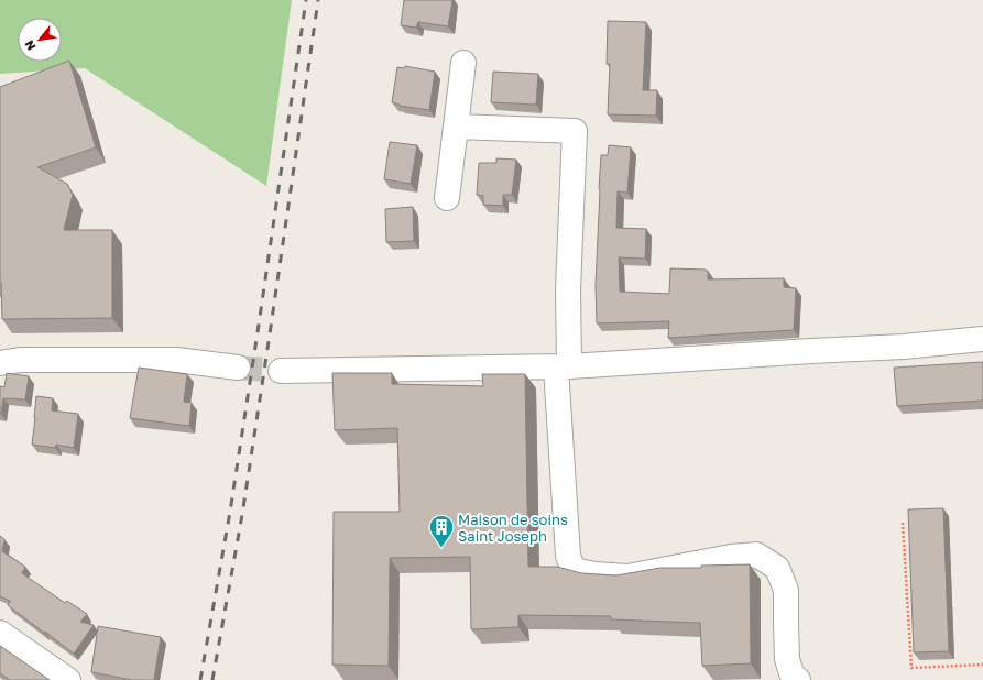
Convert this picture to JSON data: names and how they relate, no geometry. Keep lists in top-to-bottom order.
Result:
{
  "places": {
    "building": ["Maison de soins Saint Joseph"]
  },
  "north": "bottom left"
}
